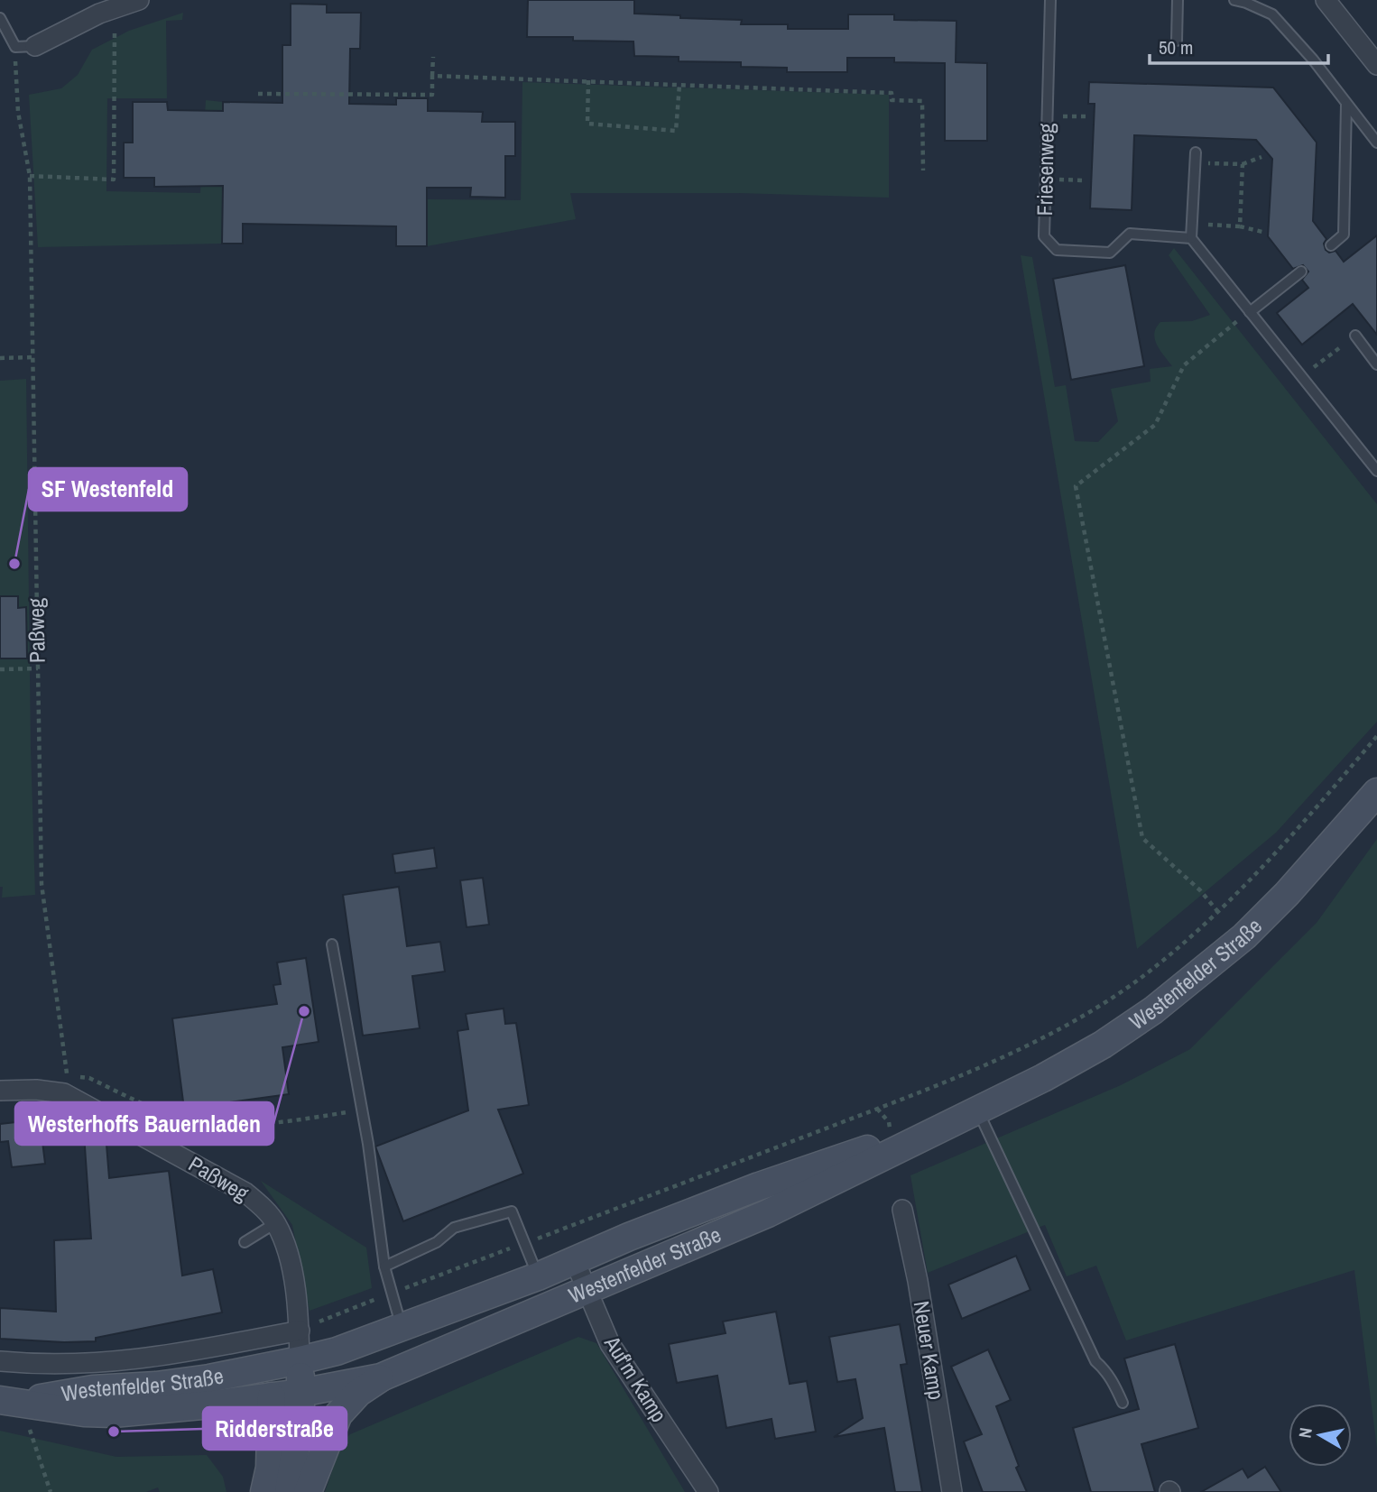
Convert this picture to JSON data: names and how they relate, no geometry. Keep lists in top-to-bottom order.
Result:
{
  "streets": {
    "street": [
      "Paßweg",
      "Westenfelder Straße",
      "Neuer Kamp",
      "Auf'm Kamp"
    ],
    "lane": ["Friesenweg"]
  },
  "crossings": [
    ["Paßweg", "Westenfelder Straße"],
    ["Westenfelder Straße", "Auf'm Kamp"]
  ],
  "places": ["SF Westenfeld", "Westerhoffs Bauernladen", "Ridderstraße"],
  "scale_bar": "50 m",
  "north": "left"
}
